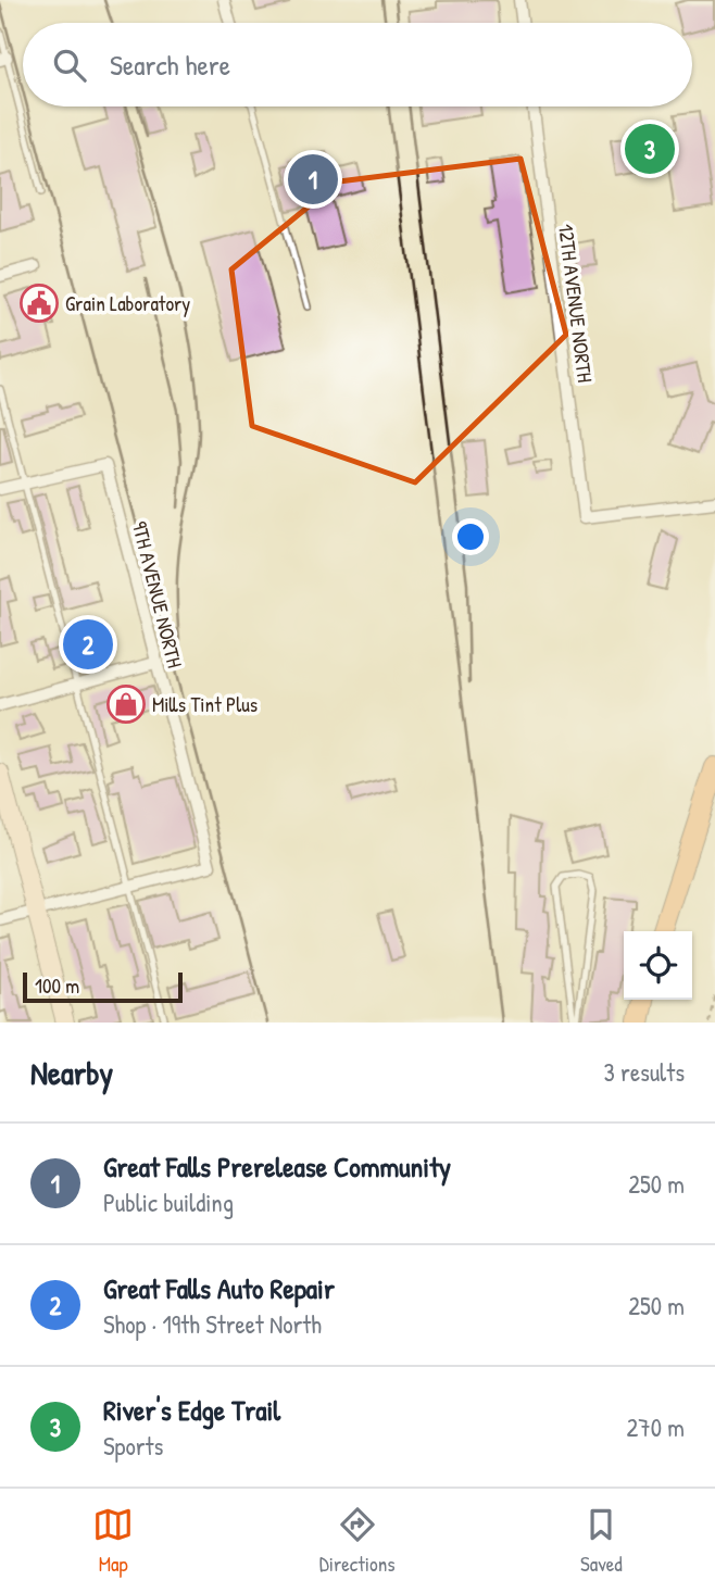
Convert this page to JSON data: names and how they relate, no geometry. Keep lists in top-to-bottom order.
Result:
{
  "streets": {
    "street": ["12TH AVENUE NORTH", "9TH AVENUE NORTH"]
  },
  "places": {
    "public building": ["Grain Laboratory"],
    "shop": ["Mills Tint Plus"]
  },
  "scale_bar": "100 m",
  "page": {
    "search": "Search here",
    "pins": ["3", "1", "2"],
    "scale": "100 m",
    "heading": ["Nearby", "3 results"],
    "list": [
      {
        "mark": "1",
        "name": "Great Falls Prerelease Community",
        "note": "Public building",
        "value": "250 m"
      },
      {
        "mark": "2",
        "name": "Great Falls Auto Repair",
        "note": "Shop · 19th Street North",
        "value": "250 m"
      },
      {
        "mark": "3",
        "name": "River's Edge Trail",
        "note": "Sports",
        "value": "270 m"
      }
    ],
    "nav": ["Map", "Directions", "Saved"]
  }
}
